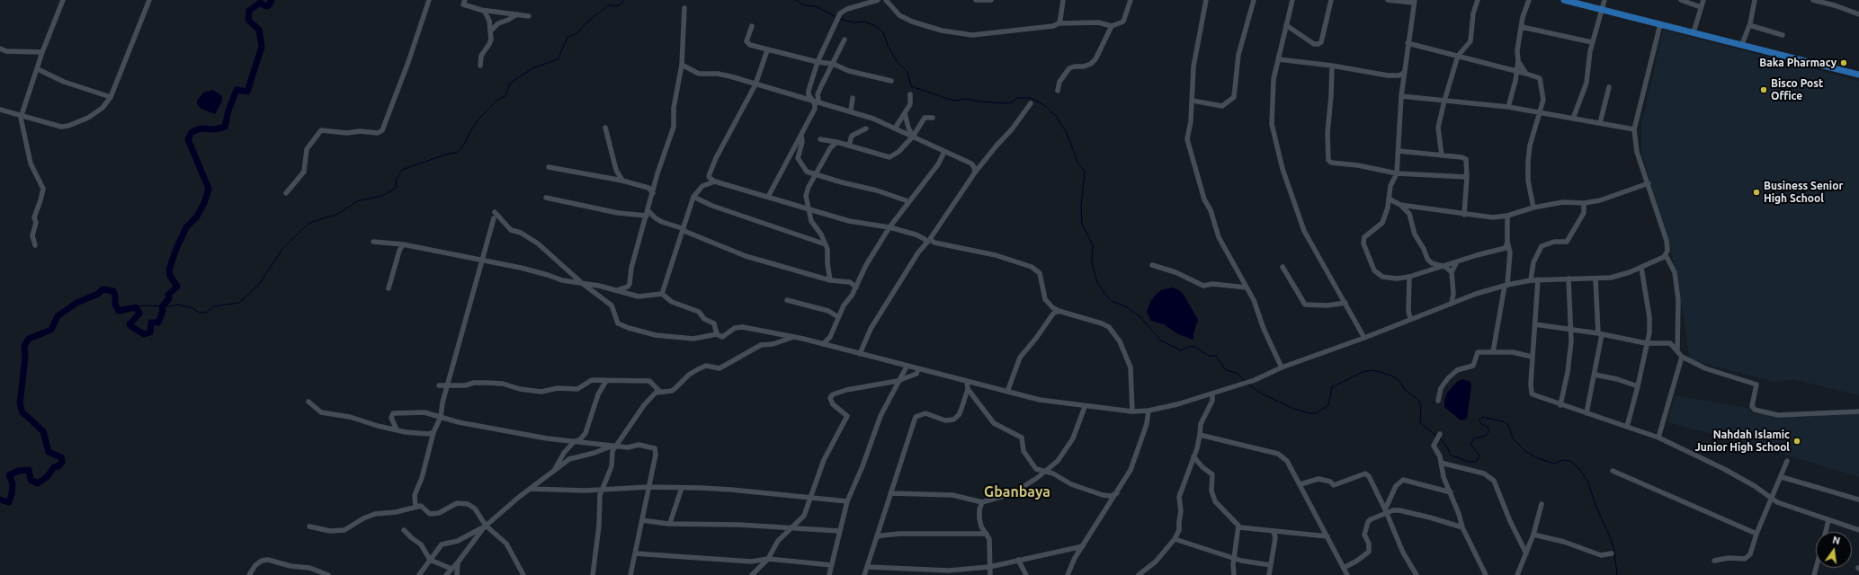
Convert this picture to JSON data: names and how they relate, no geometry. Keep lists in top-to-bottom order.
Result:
{
  "districts": ["Gbanbaya"],
  "places": [
    "Baka Pharmacy",
    "Bisco Post Office",
    "Business Senior High School",
    "Nahdah Islamic Junior High School"
  ],
  "north": "top"
}
